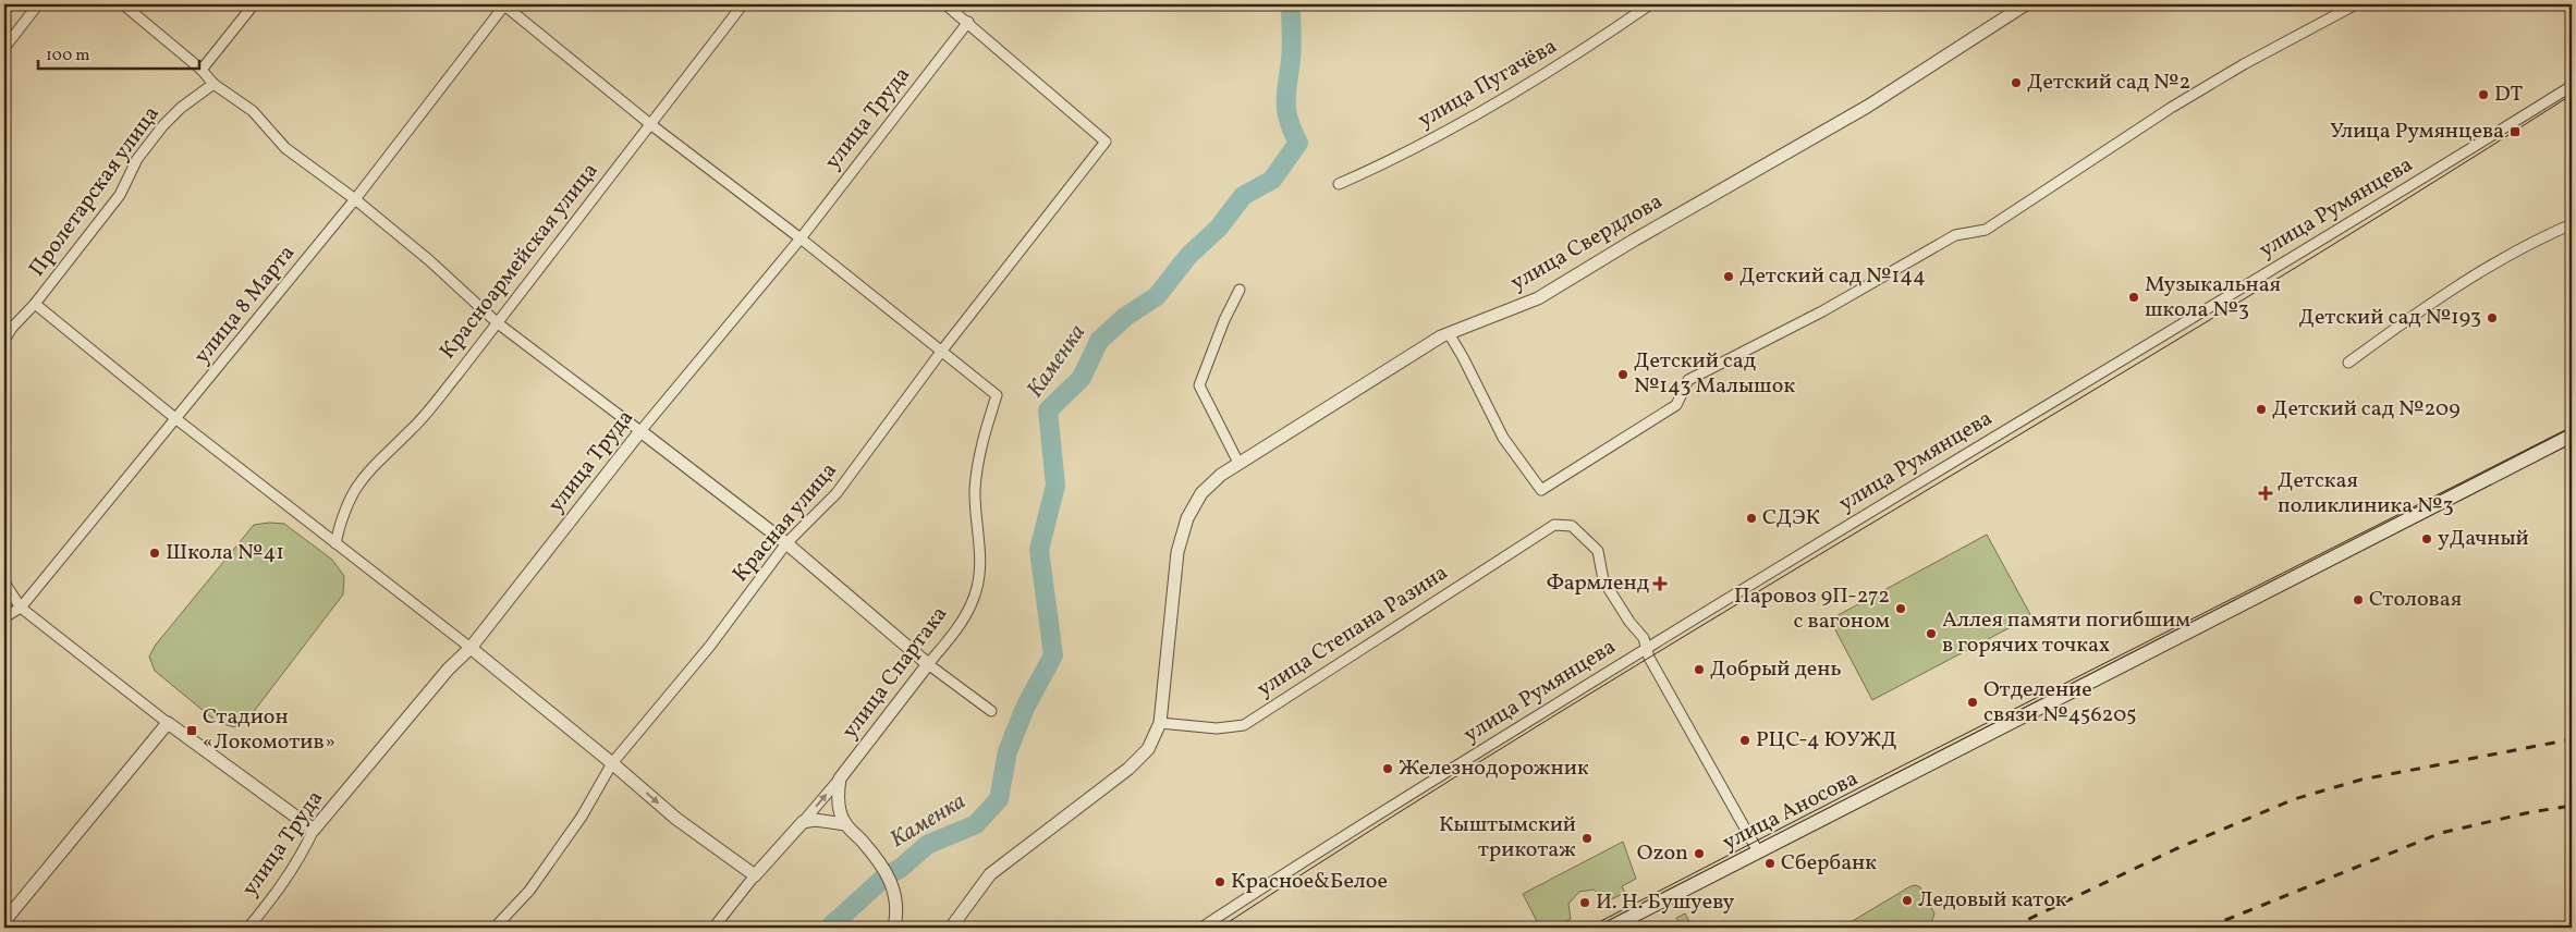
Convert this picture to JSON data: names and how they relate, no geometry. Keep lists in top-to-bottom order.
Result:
{
  "streets": {
    "main road": ["улица Аносова"],
    "street": [
      "улица Пугачёва",
      "улица Труда",
      "Пролетарская улица",
      "улица Румянцева",
      "улица Свердлова",
      "Красноармейская улица",
      "улица 8 Марта",
      "Красная улица",
      "улица Степана Разина",
      "улица Спартака"
    ]
  },
  "crossings": [
    ["улица Труда", "Красная улица"],
    ["улица Румянцева", "улица Степана Разина"],
    ["улица Свердлова", "улица Степана Разина"],
    ["Красная улица", "улица Спартака"]
  ],
  "water": ["Каменка"],
  "places": {
    "other": [
      "Детский сад №2",
      "DT",
      "Детский сад №144",
      "Музыкальная школа №3",
      "Детский сад №193",
      "Детский сад №143 Малышок",
      "Детский сад №209",
      "СДЭК",
      "уДачный",
      "Школа №41",
      "Столовая",
      "Паровоз 9П-272 с вагоном",
      "Аллея памяти погибшим в горячих точках",
      "Добрый день",
      "Отделение связи №456205",
      "РЦС-4 ЮУЖД",
      "Железнодорожник",
      "Кыштымский трикотаж",
      "Ozon",
      "Сбербанк",
      "Красное&Белое",
      "Ледовый каток",
      "И. Н. Бушуеву"
    ],
    "transit": ["Улица Румянцева", "Стадион «Локомотив»"],
    "health": ["Детская поликлиника №3", "Фармленд"]
  },
  "scale_bar": "100 m"
}
